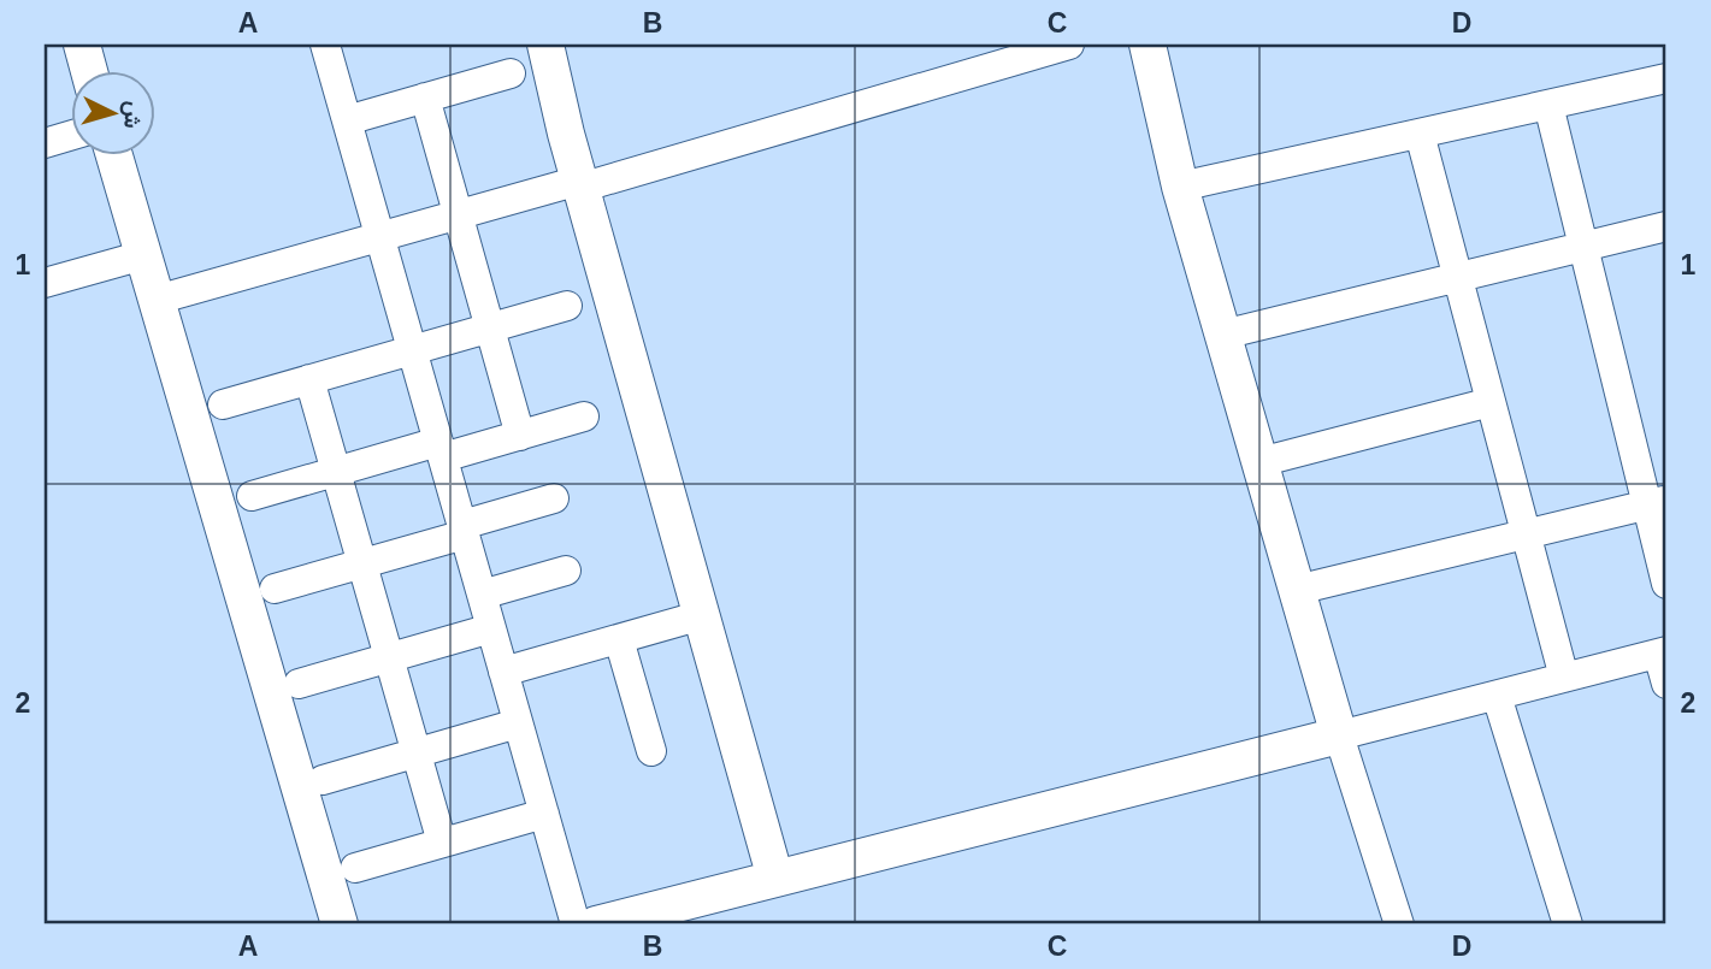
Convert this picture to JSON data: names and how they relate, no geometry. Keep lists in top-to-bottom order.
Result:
{
  "north": "right",
  "grid": {
    "columns": [
      "A",
      "B",
      "C",
      "D"
    ],
    "rows": ["1", "2"]
  }
}
